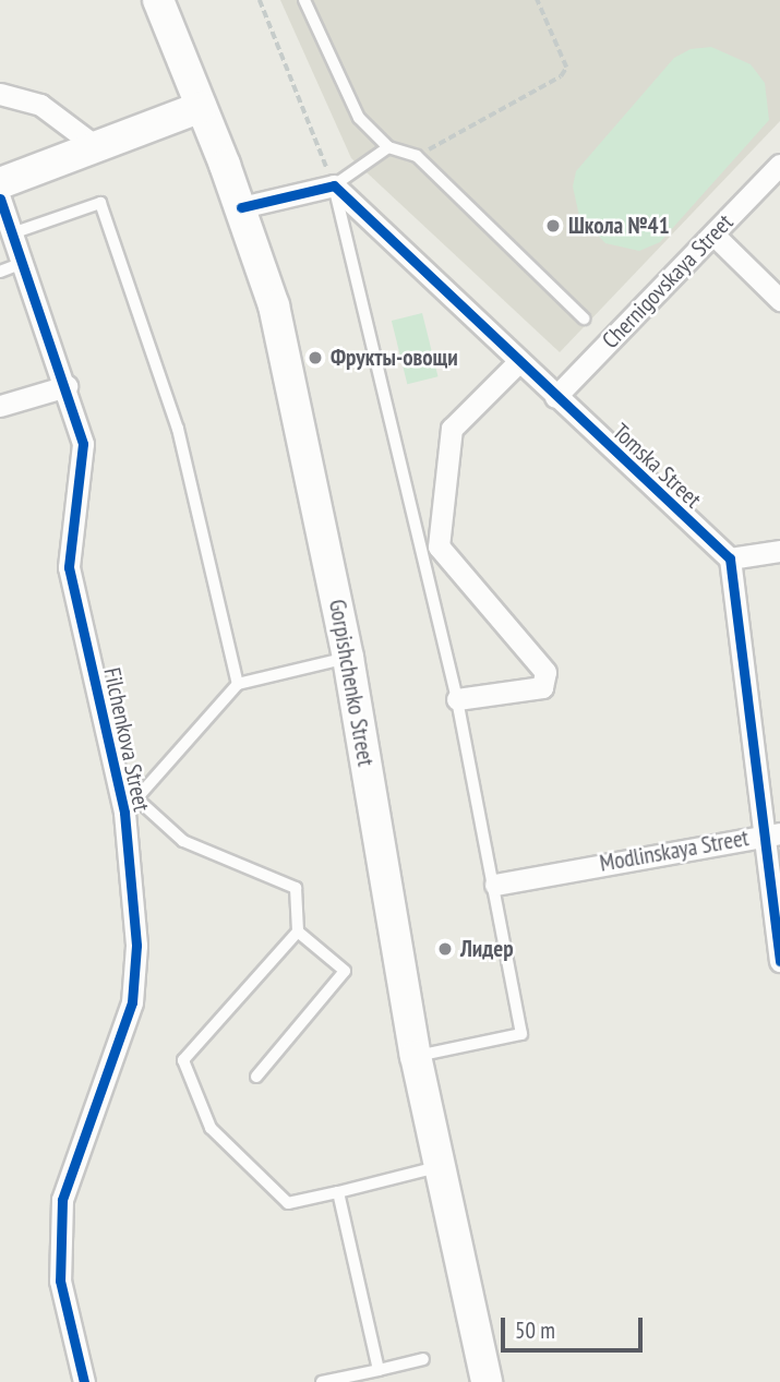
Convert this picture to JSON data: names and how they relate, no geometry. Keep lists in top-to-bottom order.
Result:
{
  "streets": {
    "main road": ["Gorpishchenko Street"],
    "street": [
      "Chernigovskaya Street",
      "Tomska Street",
      "Filchenkova Street",
      "Modlinskaya Street"
    ]
  },
  "crossings": [
    ["Chernigovskaya Street", "Tomska Street"]
  ],
  "places": ["Школа №41", "Фрукты-овощи", "Лидер"],
  "scale_bar": "50 m"
}
